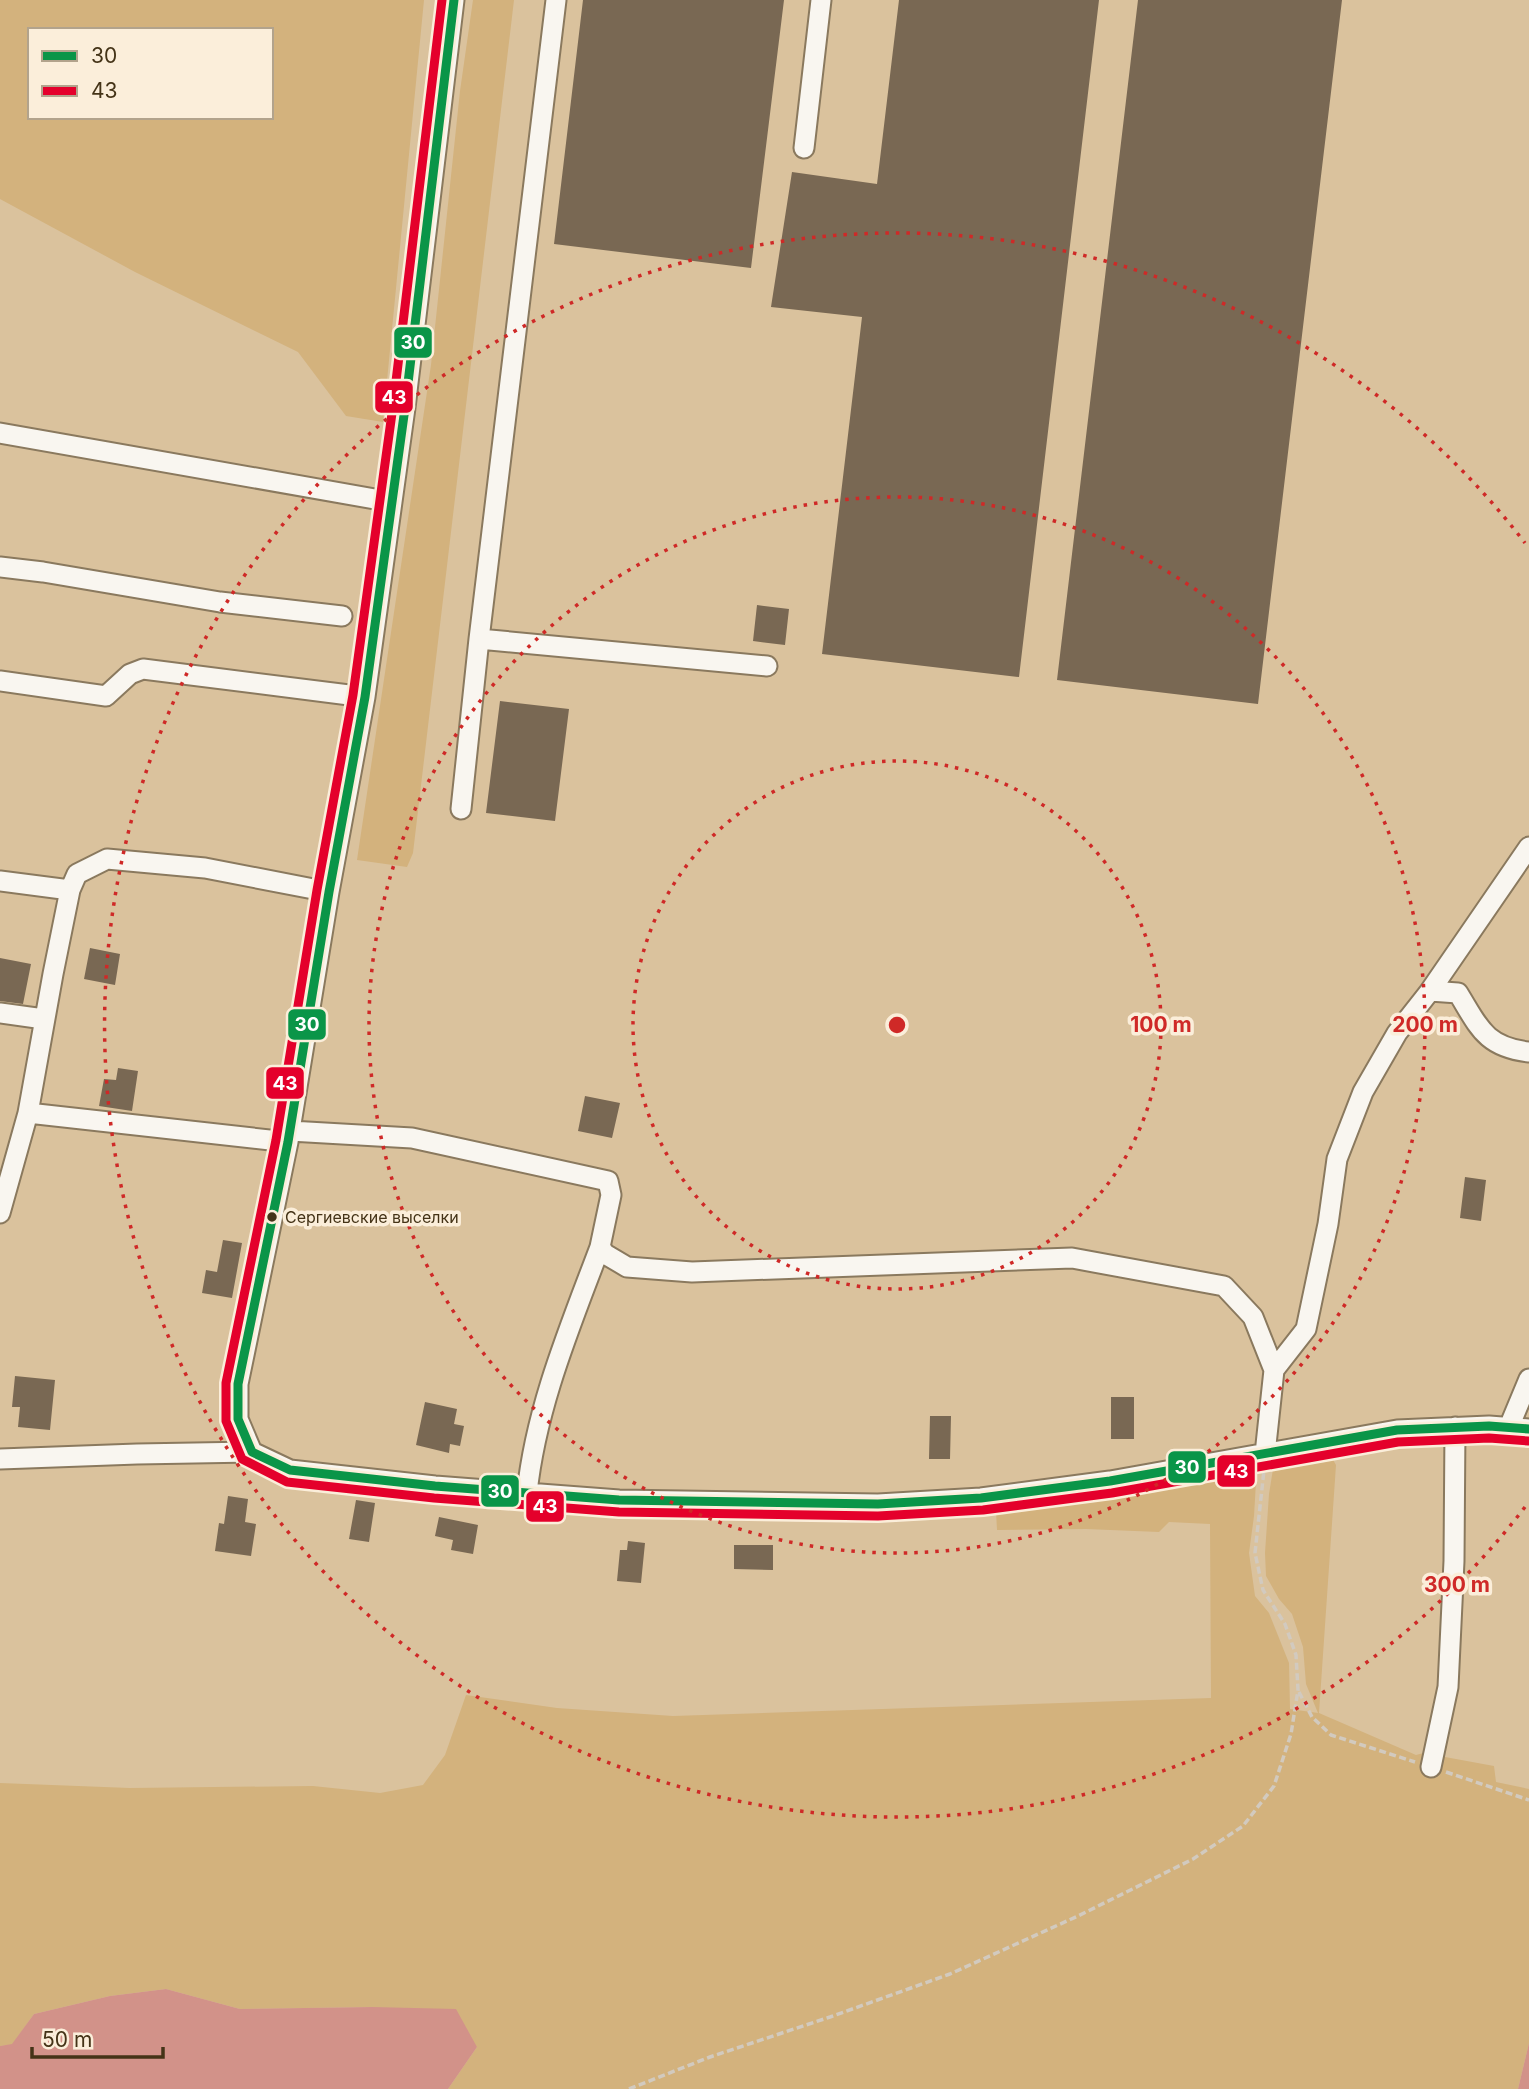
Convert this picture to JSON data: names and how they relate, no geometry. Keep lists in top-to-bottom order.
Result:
{
  "places": ["Сергиевские выселки"],
  "lines": ["transit line 30", "transit line 43"],
  "legend": ["30", "43"],
  "scale_bar": "50 m",
  "rings": ["100 m", "200 m", "300 m"]
}
